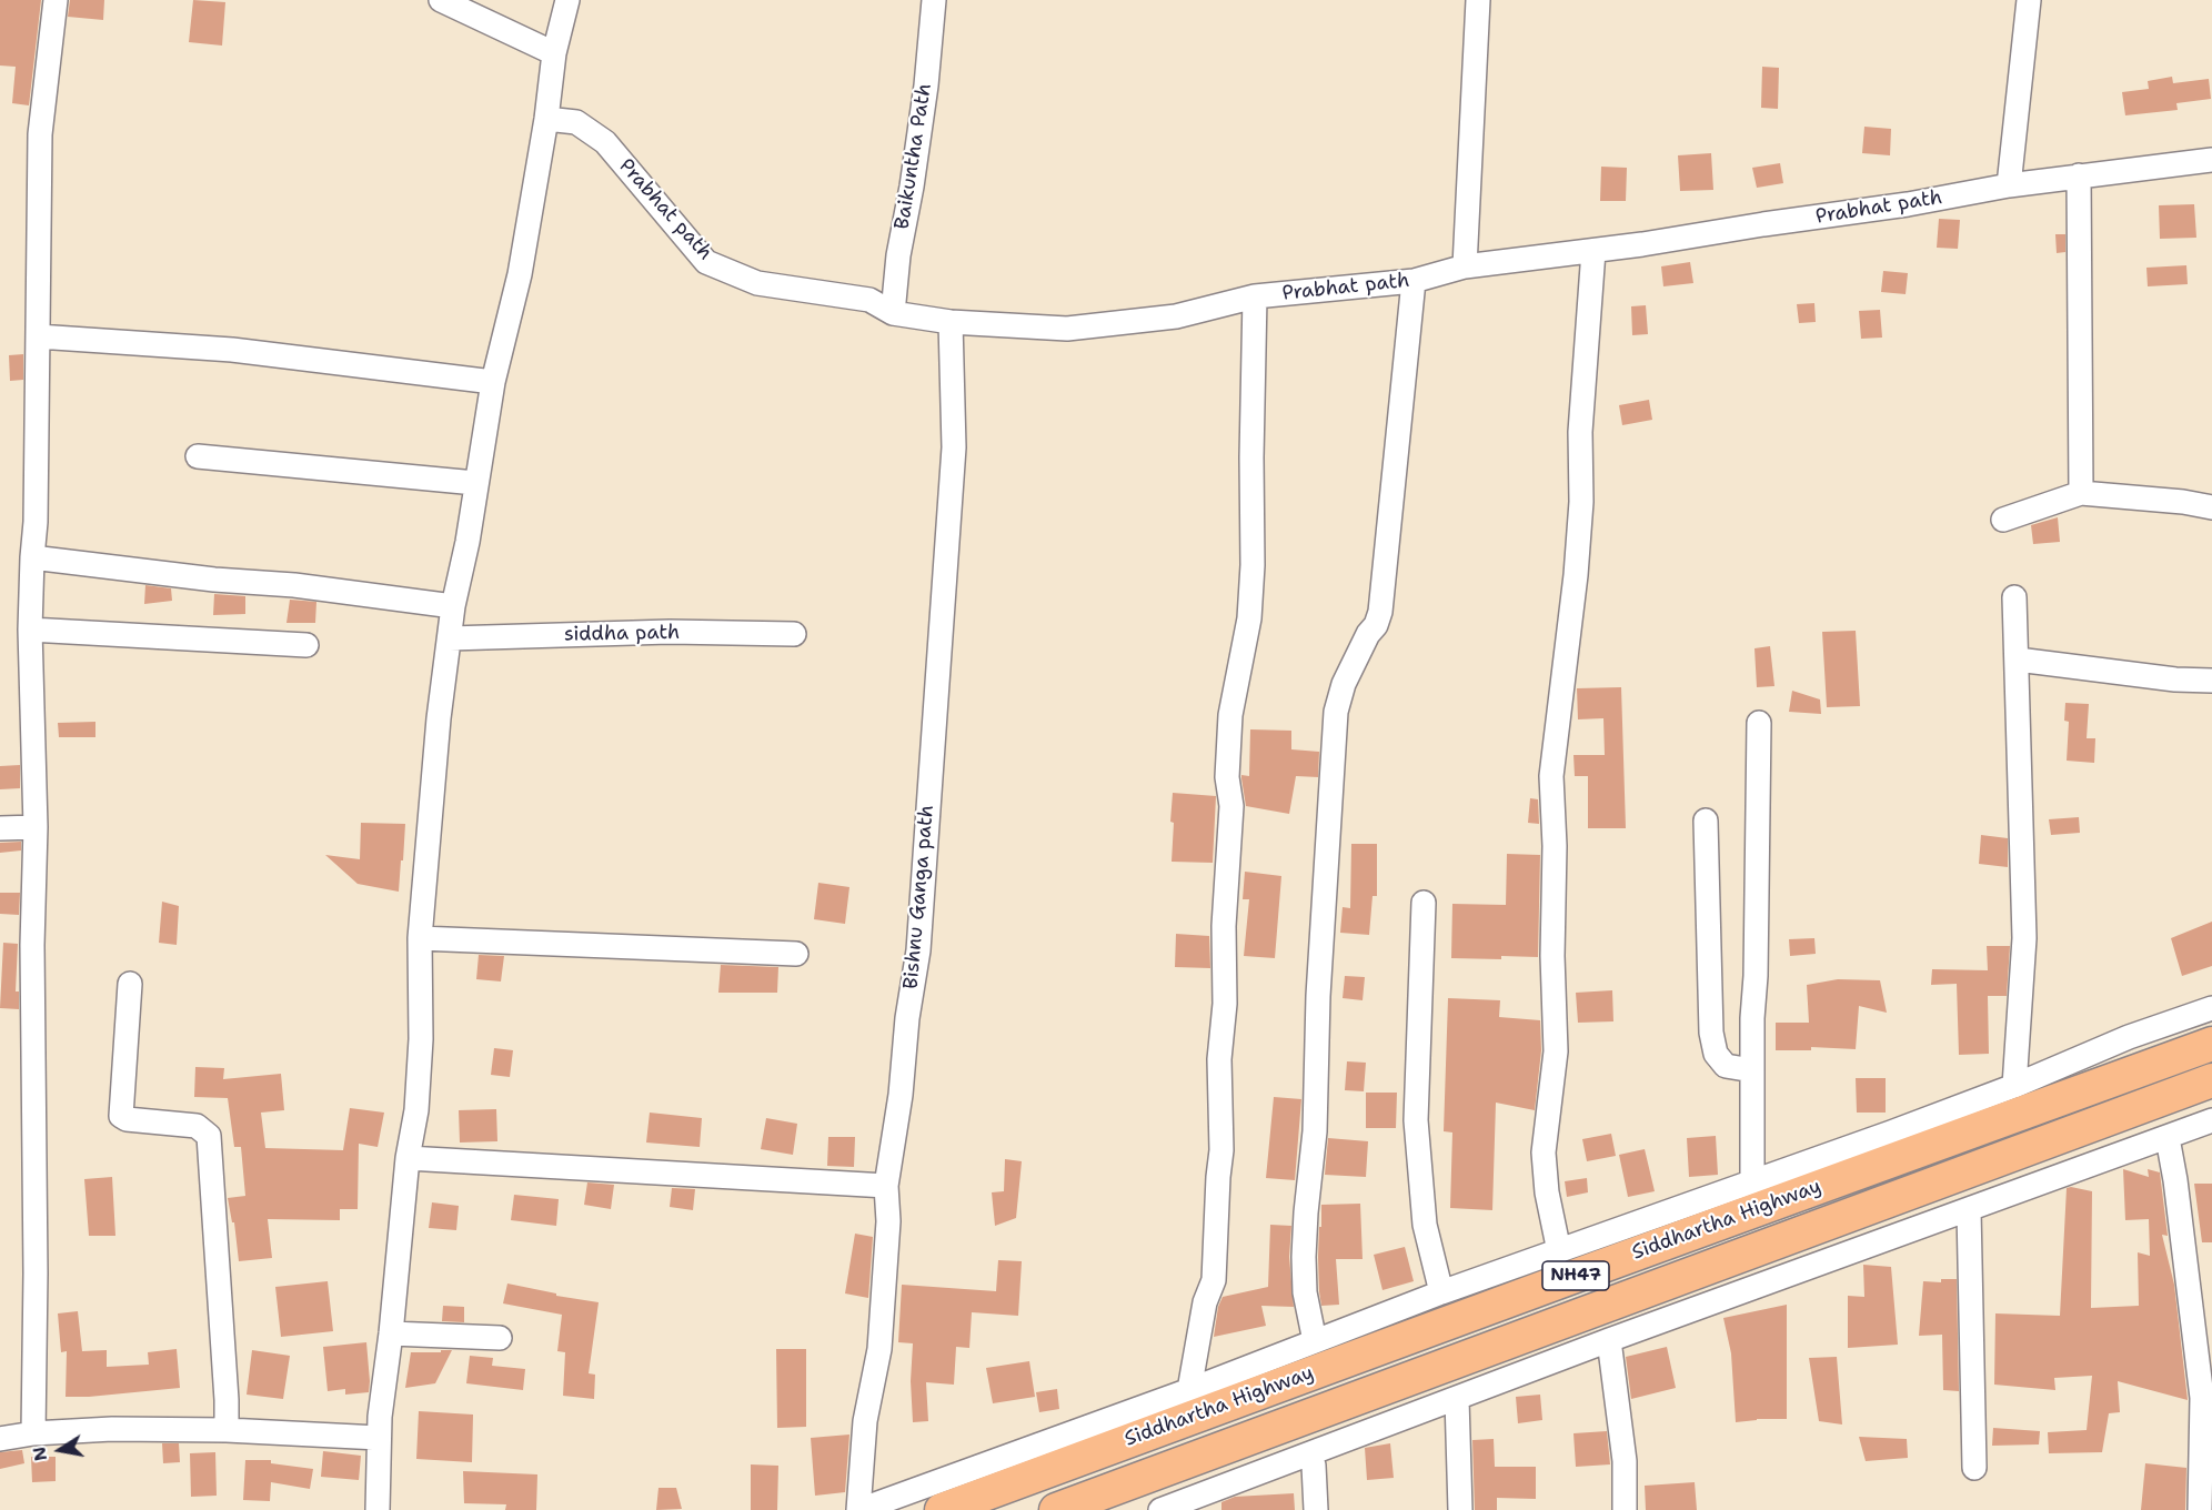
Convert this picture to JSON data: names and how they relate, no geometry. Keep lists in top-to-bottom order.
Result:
{
  "streets": {
    "highway": ["Siddhartha Highway", "NH47"],
    "street": [
      "Baikuntha Path",
      "Prabhat path",
      "siddha path",
      "Bishnu Ganga path"
    ]
  },
  "crossings": [
    ["Baikuntha Path", "Prabhat path"],
    ["Prabhat path", "Bishnu Ganga path"]
  ],
  "north": "left"
}
